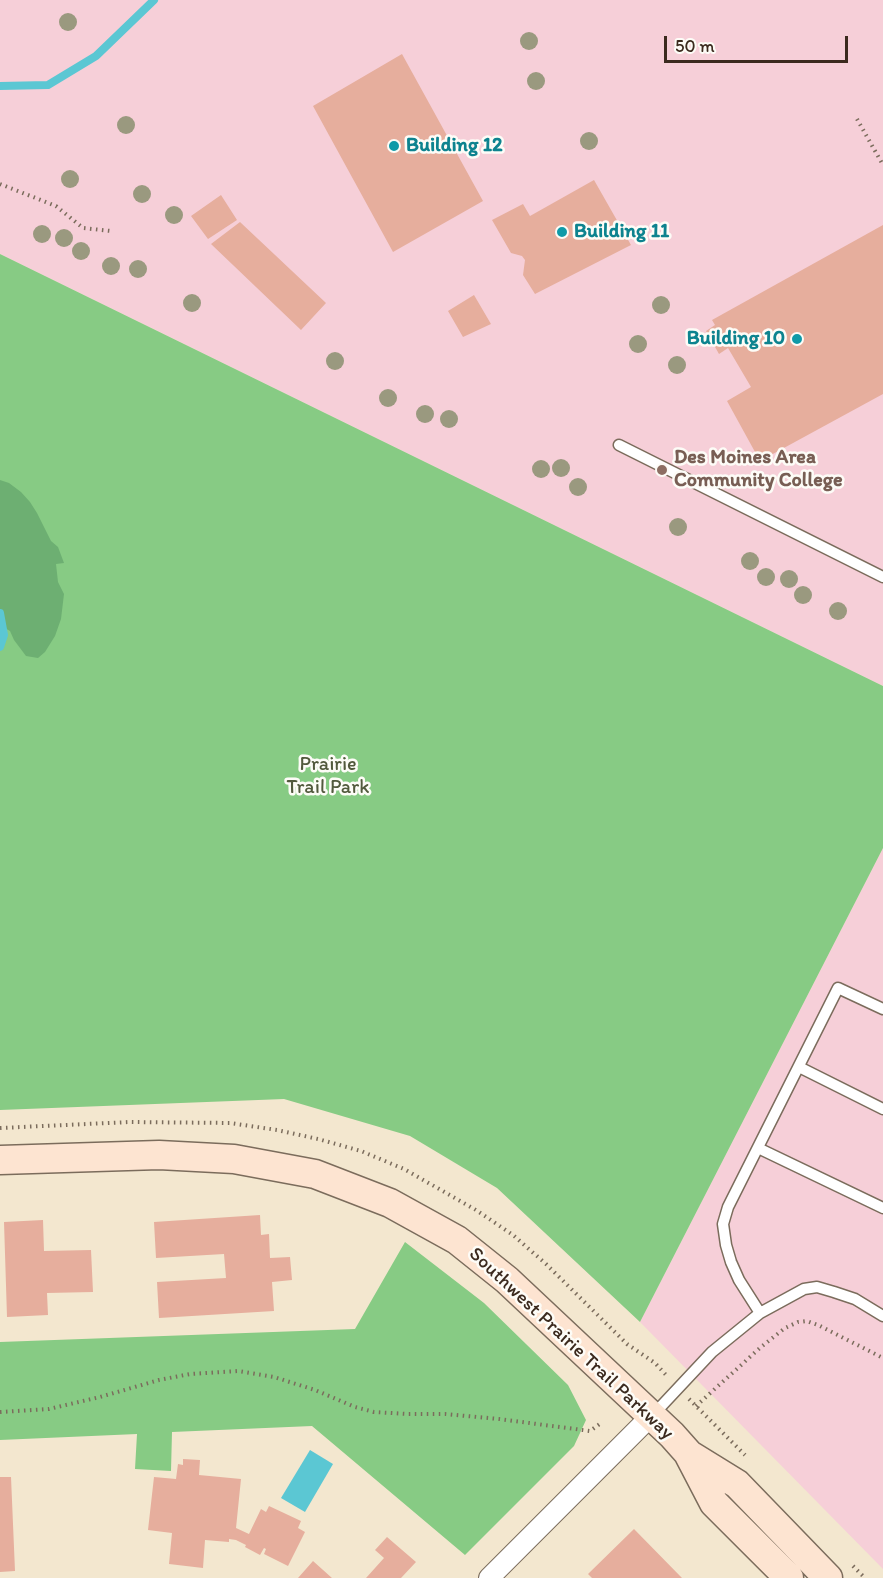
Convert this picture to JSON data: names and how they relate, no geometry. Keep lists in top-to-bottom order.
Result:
{
  "streets": {
    "street": ["Southwest Prairie Trail Parkway"]
  },
  "parks": ["Prairie Trail Park"],
  "places": [
    "Building 12",
    "Building 11",
    "Building 10",
    "Des Moines Area Community College"
  ],
  "scale_bar": "50 m"
}
